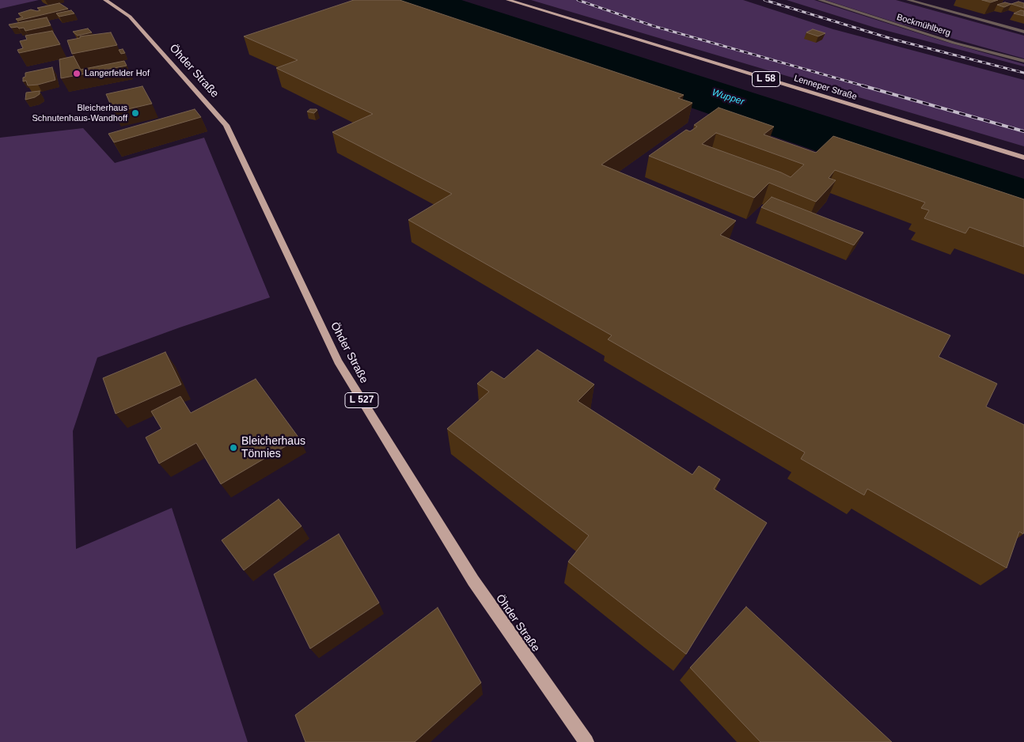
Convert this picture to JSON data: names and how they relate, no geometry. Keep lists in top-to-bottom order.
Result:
{
  "streets": {
    "main road": [
      "Öhder Straße",
      "L 58",
      "Lenneper Straße",
      "L 527"
    ],
    "street": ["Bockmühlberg"]
  },
  "water": ["Wupper"],
  "places": ["Langerfelder Hof", "Bleicherhaus Schnutenhaus-Wandhoff", "Bleicherhaus Tönnies"]
}
